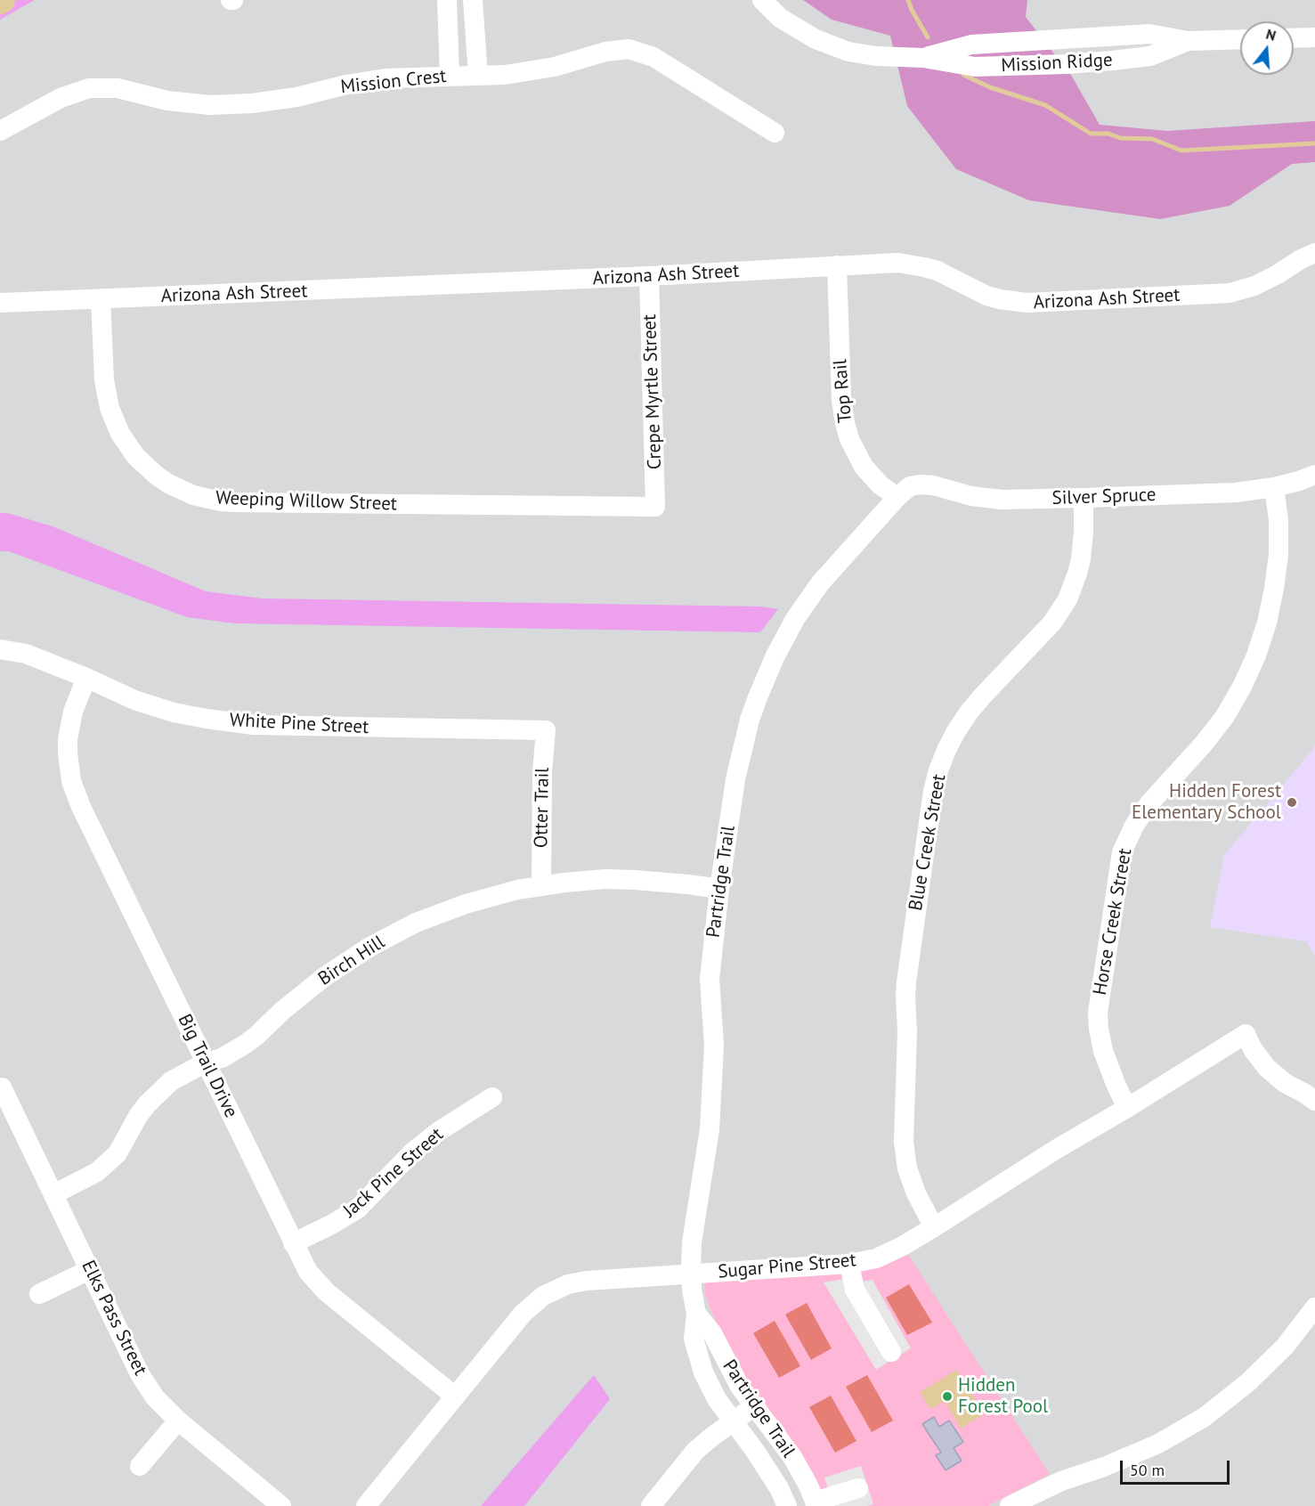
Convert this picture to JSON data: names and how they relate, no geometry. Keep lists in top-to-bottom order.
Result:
{
  "streets": {
    "street": [
      "Mission Ridge",
      "Mission Crest",
      "Arizona Ash Street",
      "Top Rail",
      "Crepe Myrtle Street",
      "Silver Spruce",
      "Weeping Willow Street",
      "White Pine Street",
      "Otter Trail",
      "Blue Creek Street",
      "Partridge Trail",
      "Horse Creek Street",
      "Birch Hill",
      "Big Trail Drive",
      "Jack Pine Street",
      "Sugar Pine Street",
      "Elks Pass Street"
    ]
  },
  "crossings": [
    ["Arizona Ash Street", "Top Rail"],
    ["Arizona Ash Street", "Crepe Myrtle Street"],
    ["Arizona Ash Street", "Weeping Willow Street"],
    ["Top Rail", "Silver Spruce"],
    ["Top Rail", "Partridge Trail"],
    ["Crepe Myrtle Street", "Weeping Willow Street"],
    ["Silver Spruce", "Blue Creek Street"],
    ["Silver Spruce", "Partridge Trail"],
    ["Silver Spruce", "Horse Creek Street"],
    ["White Pine Street", "Otter Trail"],
    ["White Pine Street", "Big Trail Drive"],
    ["Otter Trail", "Birch Hill"],
    ["Blue Creek Street", "Sugar Pine Street"],
    ["Partridge Trail", "Birch Hill"],
    ["Partridge Trail", "Sugar Pine Street"],
    ["Horse Creek Street", "Sugar Pine Street"],
    ["Birch Hill", "Big Trail Drive"],
    ["Birch Hill", "Elks Pass Street"],
    ["Big Trail Drive", "Jack Pine Street"],
    ["Big Trail Drive", "Sugar Pine Street"]
  ],
  "places": ["Hidden Forest Elementary School", "Hidden Forest Pool"],
  "scale_bar": "50 m",
  "north": "top"
}
